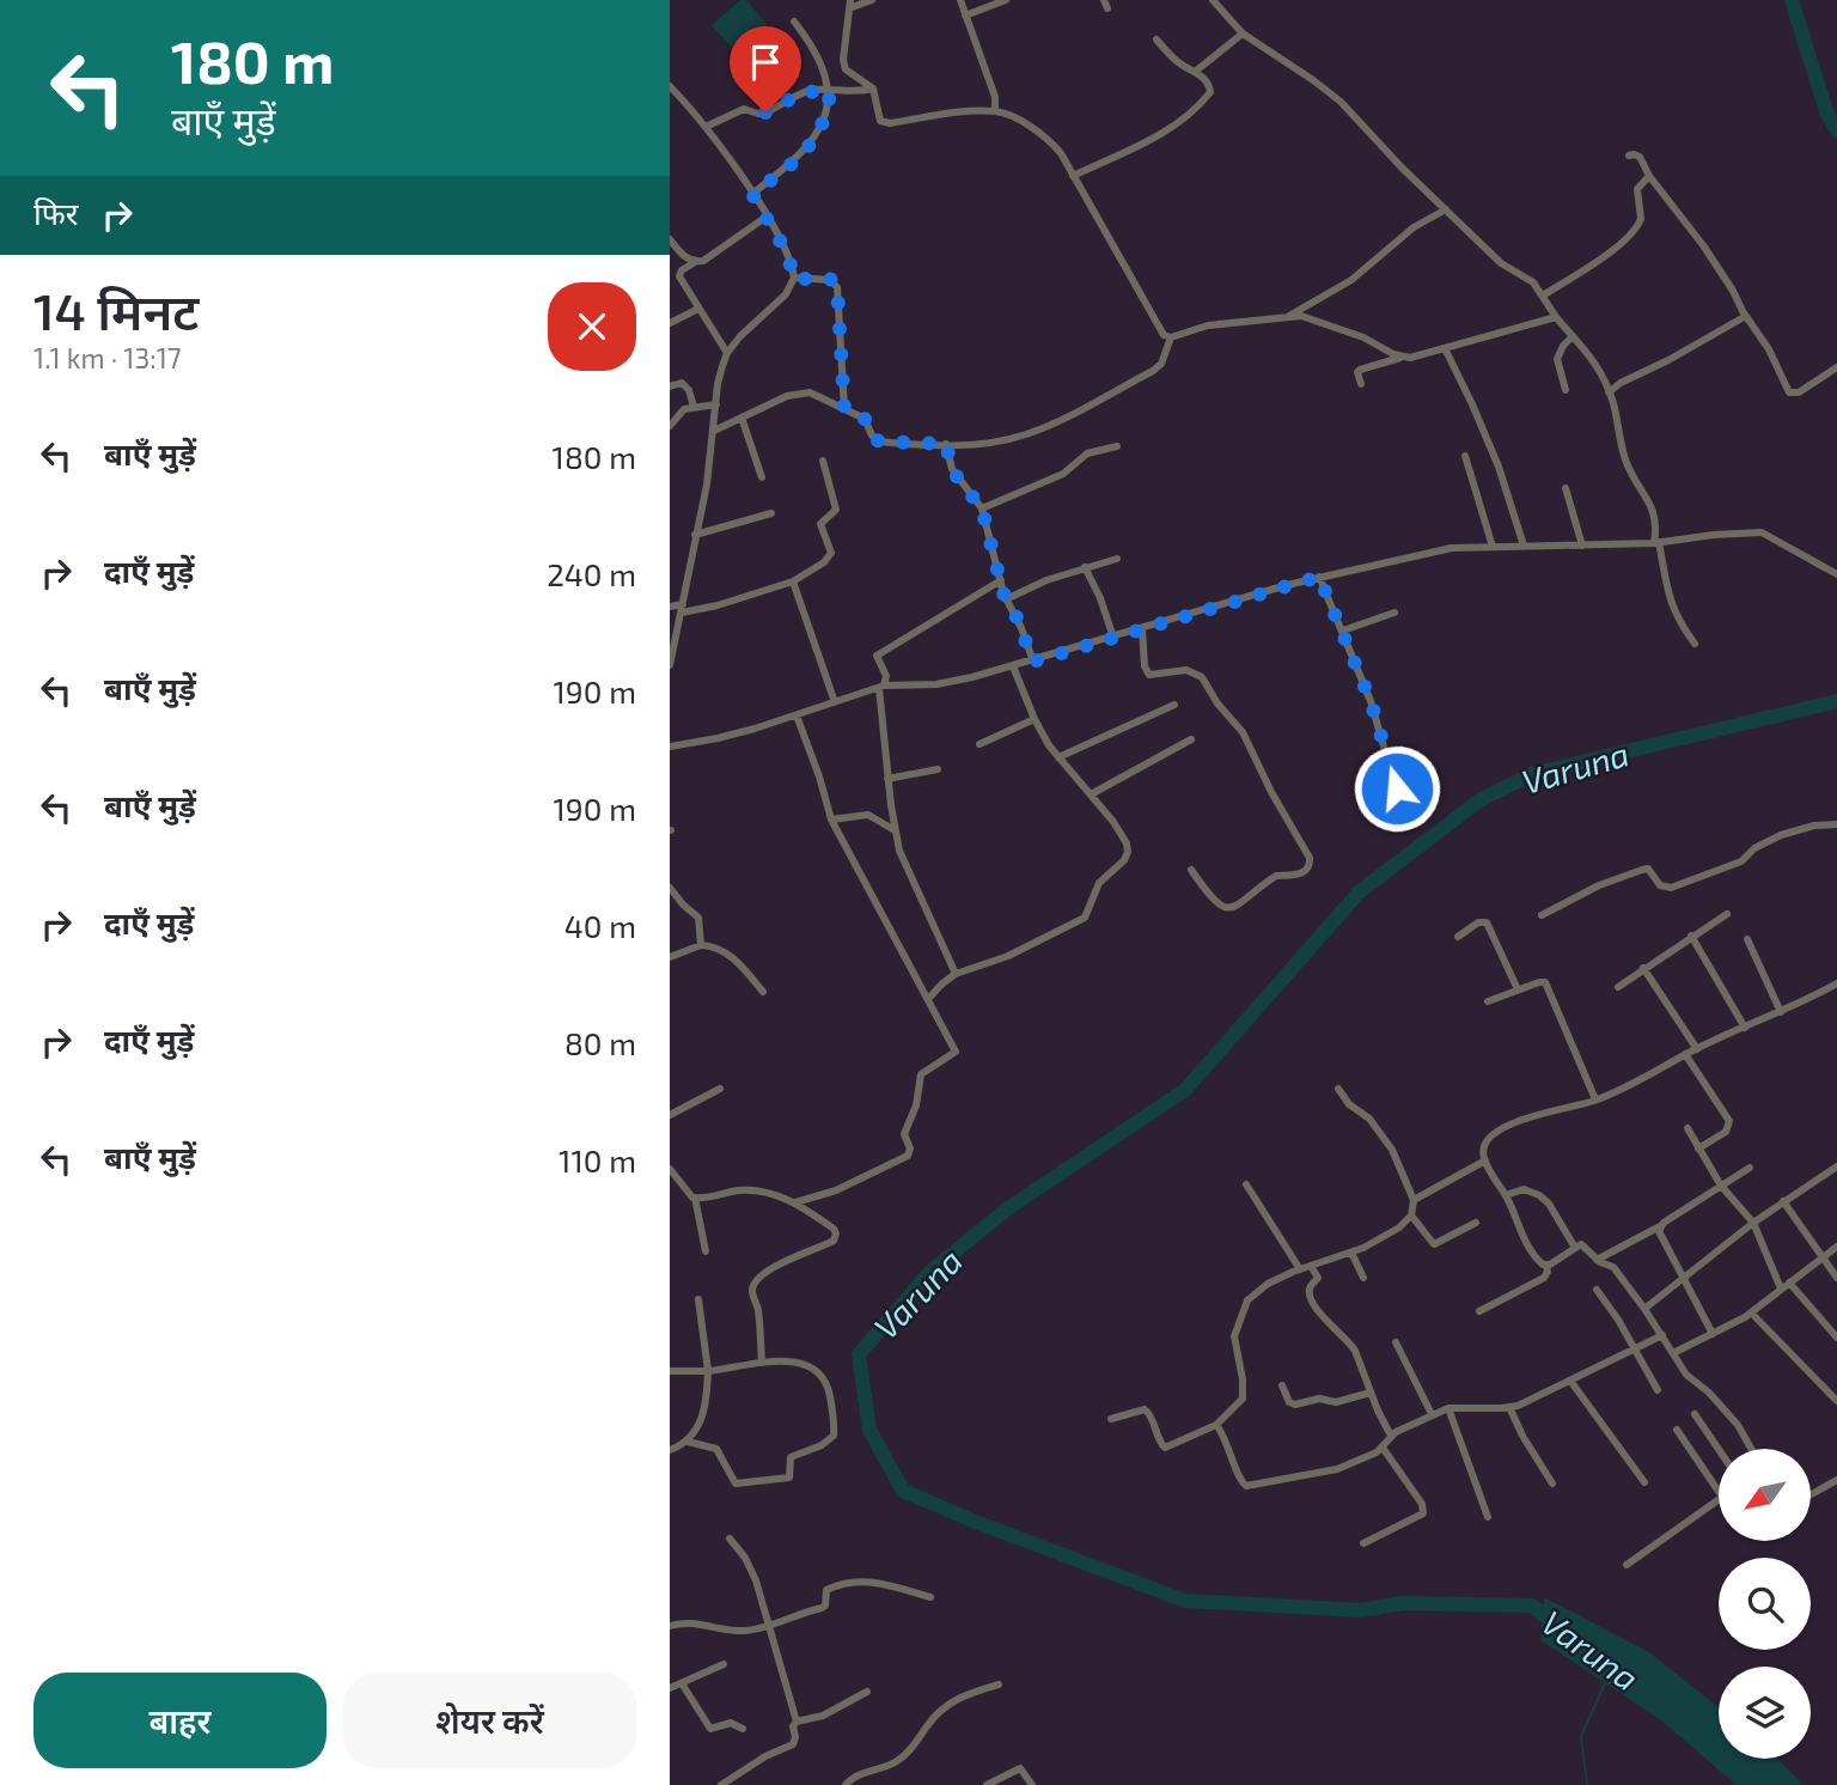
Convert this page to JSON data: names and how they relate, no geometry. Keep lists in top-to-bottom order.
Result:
{
  "water": ["Varuna"],
  "north": "bottom left",
  "page": {
    "turn": ["180 m", "बाएँ मुड़ें"],
    "then": "फिर",
    "heading": ["14 मिनट", "1.1 km · 13:17"],
    "list": [
      {
        "name": "बाएँ मुड़ें",
        "value": "180 m"
      },
      {
        "name": "दाएँ मुड़ें",
        "value": "240 m"
      },
      {
        "name": "बाएँ मुड़ें",
        "value": "190 m"
      },
      {
        "name": "बाएँ मुड़ें",
        "value": "190 m"
      },
      {
        "name": "दाएँ मुड़ें",
        "value": "40 m"
      },
      {
        "name": "दाएँ मुड़ें",
        "value": "80 m"
      },
      {
        "name": "बाएँ मुड़ें",
        "value": "110 m"
      }
    ],
    "buttons": ["बाहर", "शेयर करें"]
  }
}
